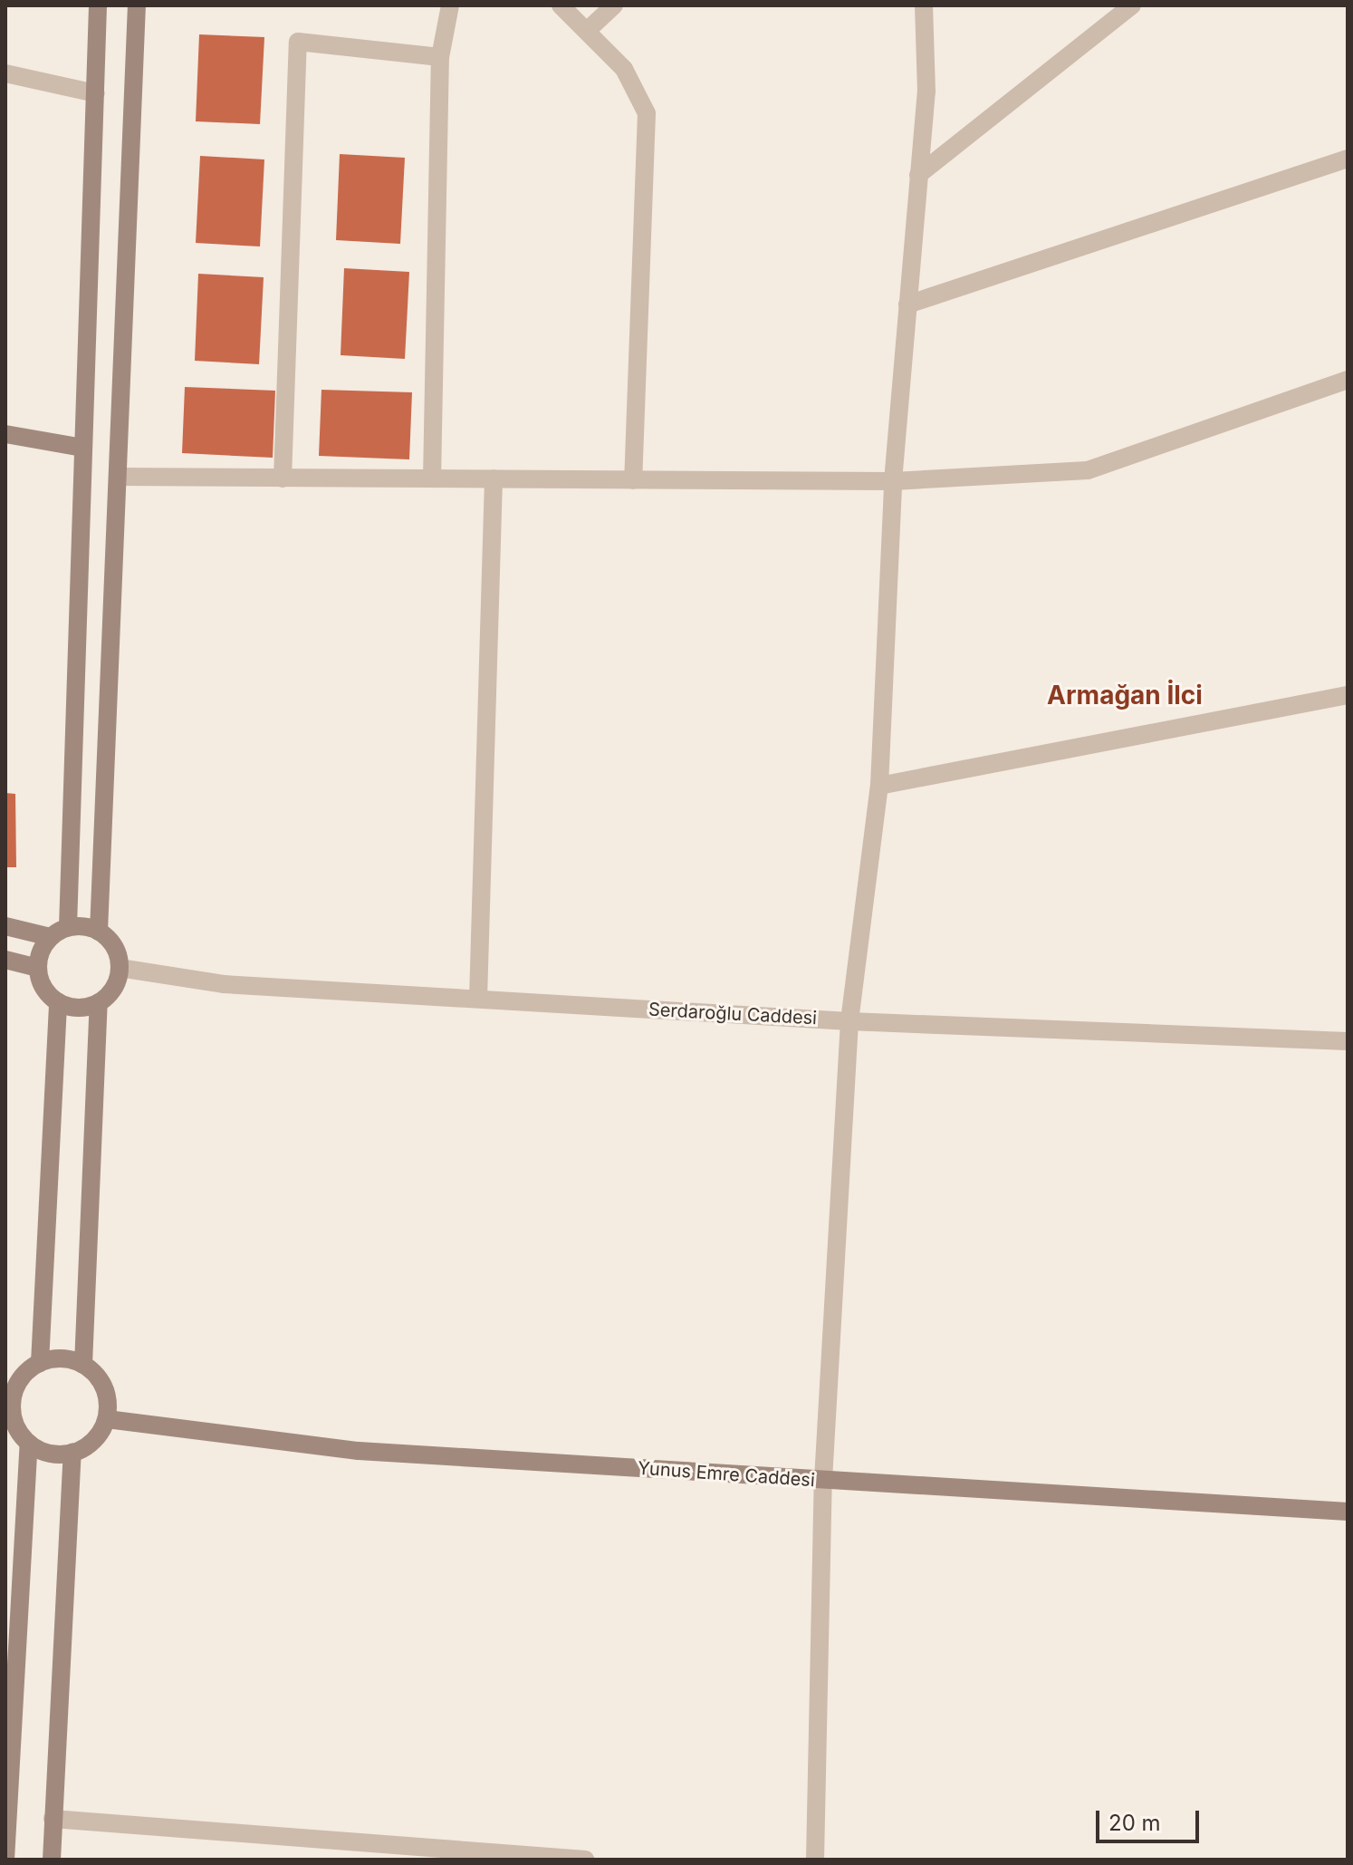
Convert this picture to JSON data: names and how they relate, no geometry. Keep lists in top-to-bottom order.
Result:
{
  "streets": {
    "main road": ["Yunus Emre Caddesi"],
    "street": ["Serdaroğlu Caddesi"]
  },
  "districts": ["Armağan İlci"],
  "scale_bar": "20 m"
}
